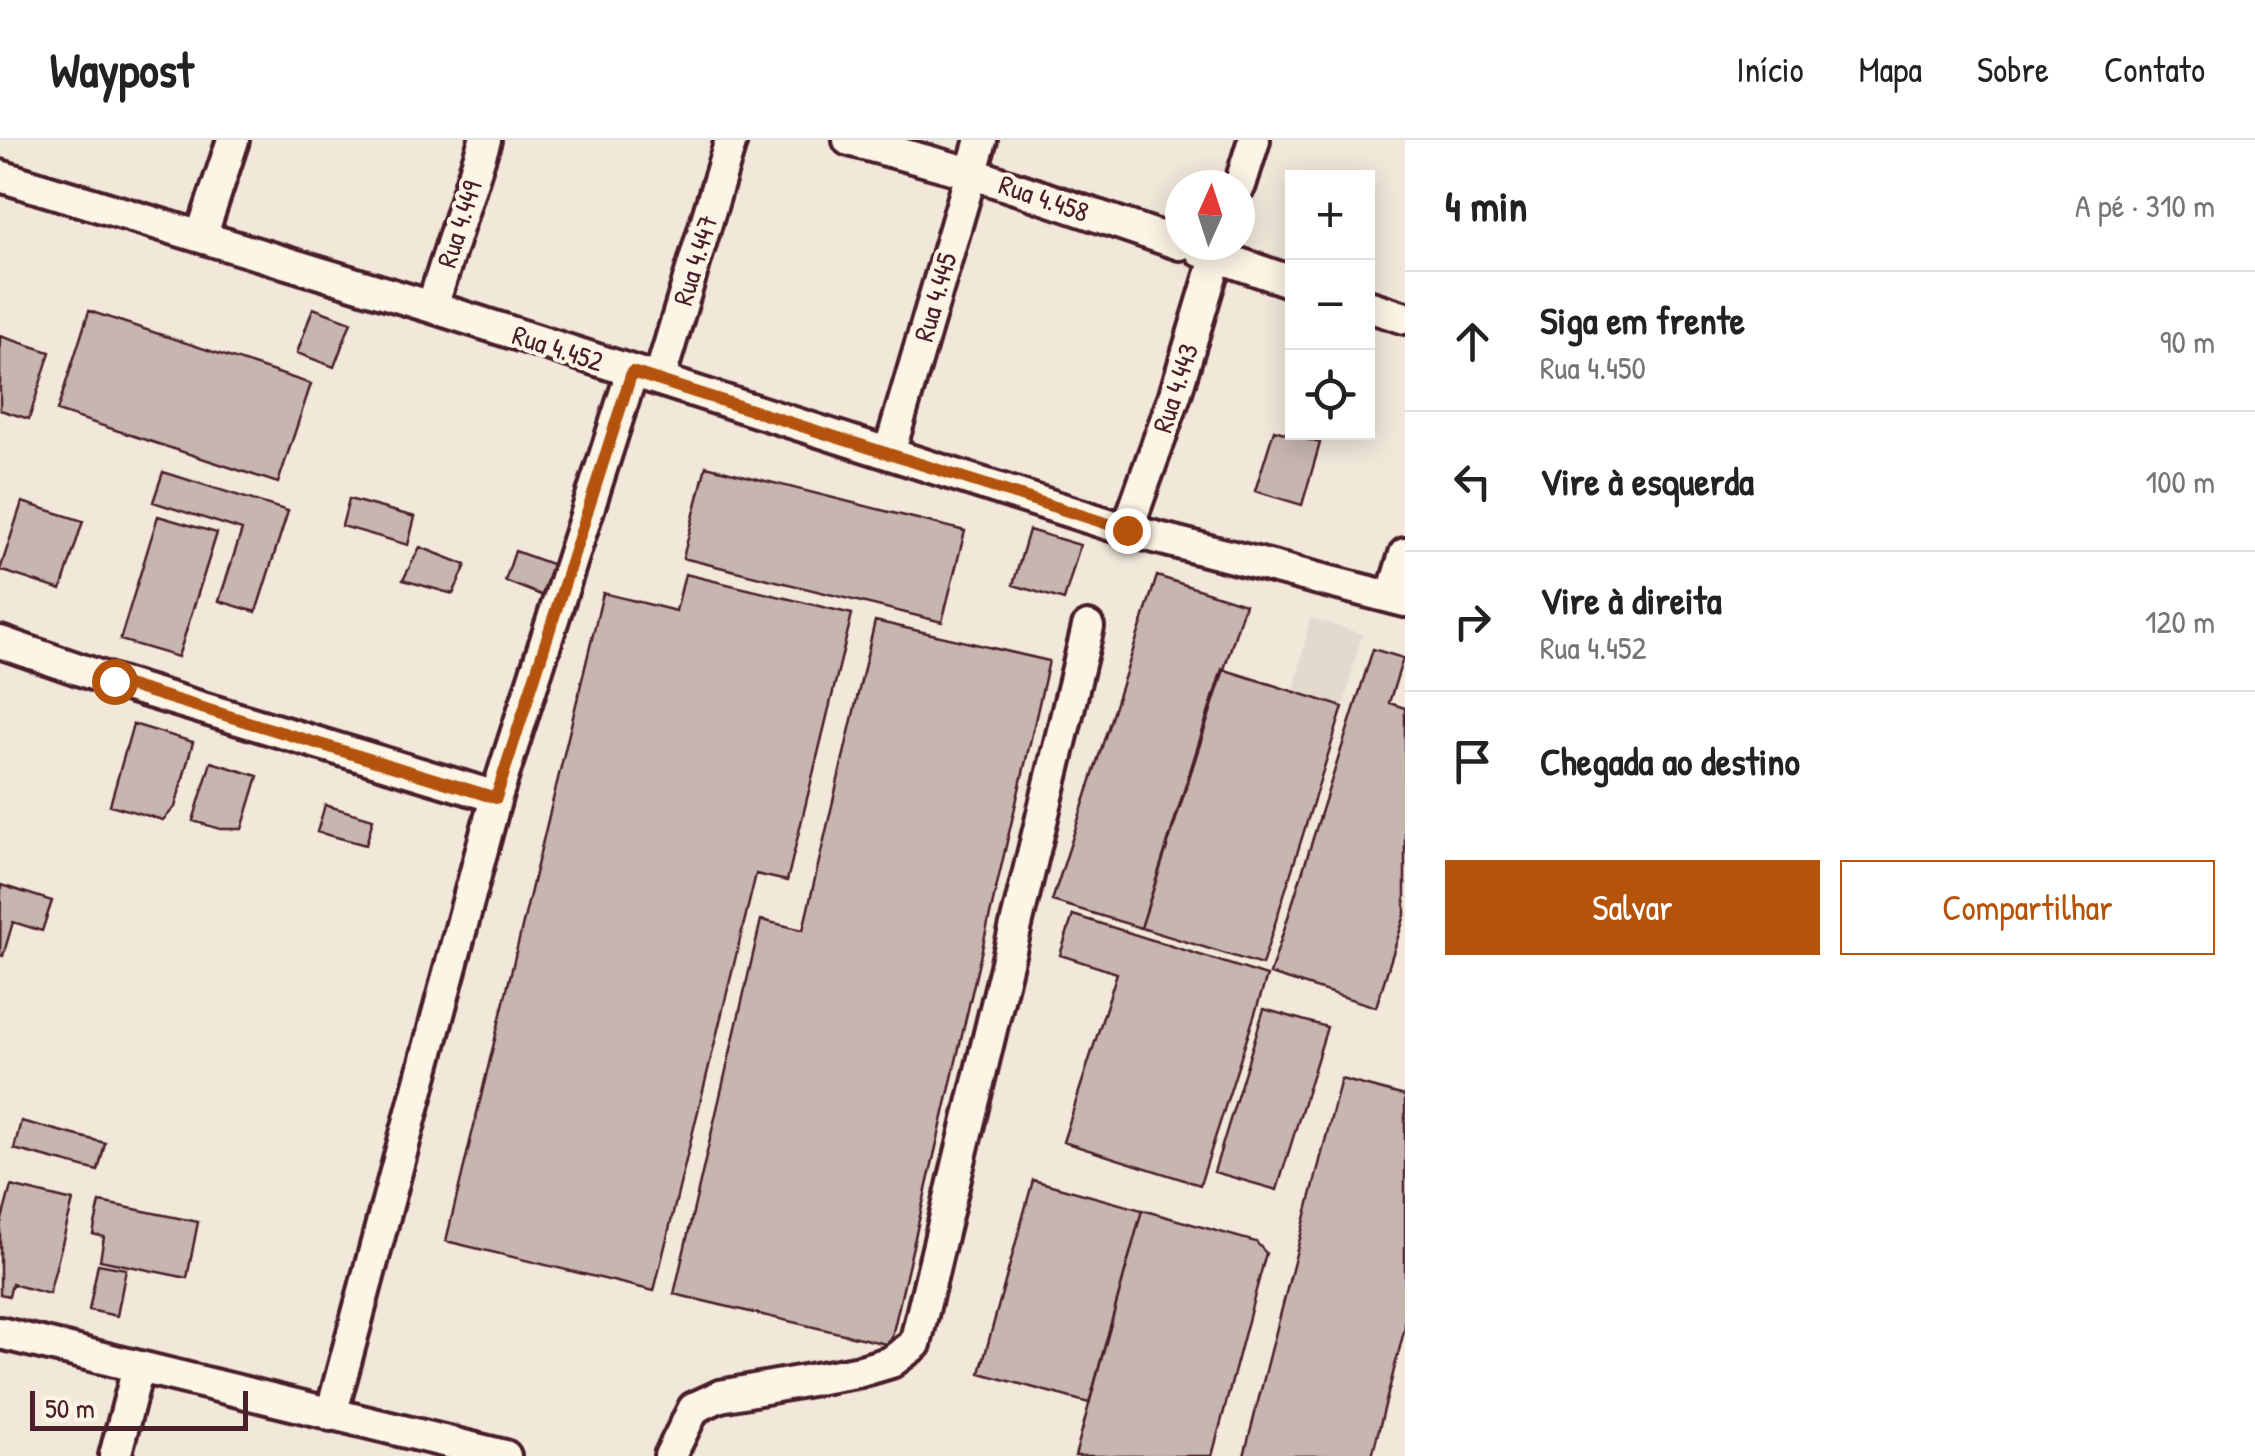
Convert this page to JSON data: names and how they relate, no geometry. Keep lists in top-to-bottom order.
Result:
{
  "streets": {
    "street": [
      "Rua 4.458",
      "Rua 4.449",
      "Rua 4.447",
      "Rua 4.445",
      "Rua 4.452",
      "Rua 4.443"
    ]
  },
  "crossings": [
    ["Rua 4.458", "Rua 4.445"],
    ["Rua 4.449", "Rua 4.452"],
    ["Rua 4.447", "Rua 4.452"],
    ["Rua 4.445", "Rua 4.452"],
    ["Rua 4.452", "Rua 4.443"]
  ],
  "scale_bar": "50 m",
  "north": "top",
  "page": {
    "header": "Waypost",
    "nav": [
      "Início",
      "Mapa",
      "Sobre",
      "Contato"
    ],
    "heading": ["4 min", "A pé · 310 m"],
    "map_buttons": ["+", "−"],
    "list": [
      ["Siga em frente", "Rua 4.450", "90 m"],
      ["Vire à esquerda", "100 m"],
      ["Vire à direita", "Rua 4.452", "120 m"],
      "Chegada ao destino"
    ],
    "buttons": ["Salvar", "Compartilhar"],
    "scale": "50 m"
  }
}
